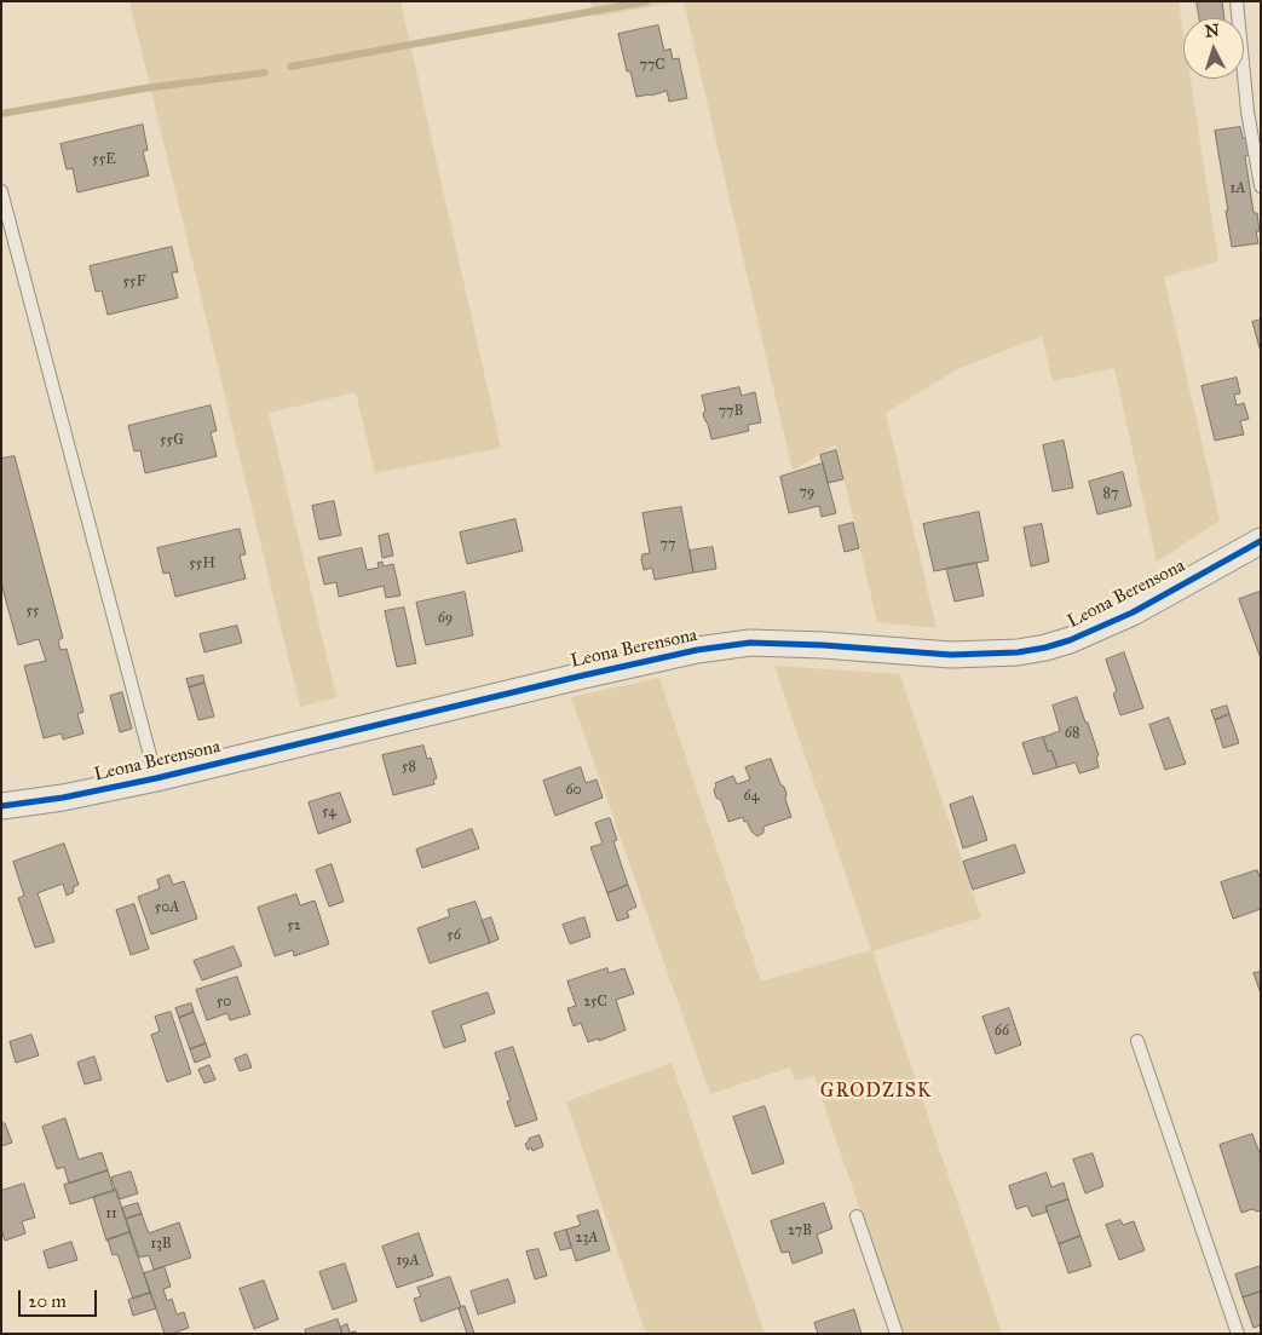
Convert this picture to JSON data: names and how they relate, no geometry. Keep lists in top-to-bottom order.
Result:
{
  "streets": {
    "street": ["Leona Berensona"]
  },
  "districts": ["GRODZISK"],
  "house_numbers": [
    "77C",
    "55E",
    "1A",
    "55F",
    "77B",
    "55G",
    "79",
    "87",
    "77",
    "55H",
    "55",
    "69",
    "68",
    "58",
    "60",
    "64",
    "54",
    "50A",
    "52",
    "56",
    "50",
    "25C",
    "66",
    "11",
    "27B",
    "23A",
    "13B",
    "19A"
  ],
  "scale_bar": "20 m",
  "north": "top"
}
